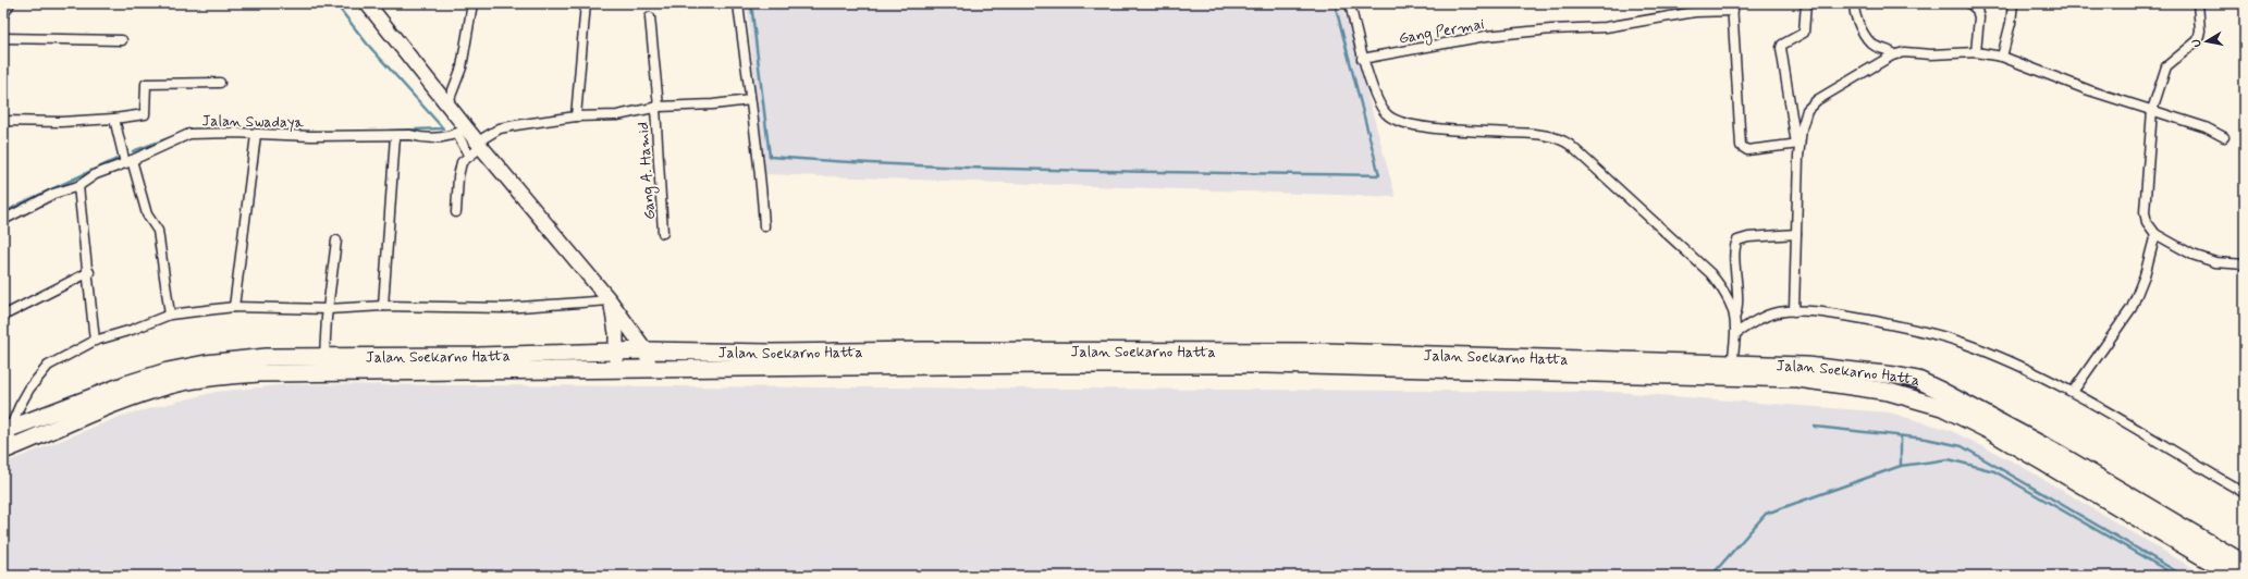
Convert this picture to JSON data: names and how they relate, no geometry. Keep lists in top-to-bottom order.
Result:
{
  "streets": {
    "highway": ["Jalan Soekarno Hatta"],
    "street": ["Gang Permai", "Jalan Swadaya", "Gang A. Hamid"]
  },
  "north": "left"
}
